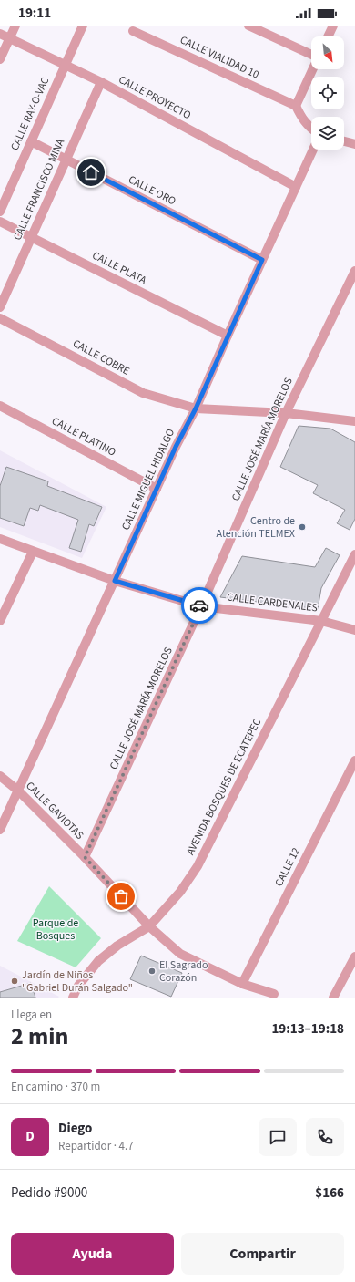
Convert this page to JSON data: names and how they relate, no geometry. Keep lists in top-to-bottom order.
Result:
{
  "streets": {
    "street": [
      "CALLE VIALIDAD 10",
      "CALLE PROYECTO",
      "CALLE RAY-O-VAC",
      "CALLE FRANCISCO MINA",
      "CALLE ORO",
      "CALLE PLATA",
      "CALLE COBRE",
      "CALLE PLATINO",
      "CALLE JOSÉ MARÍA MORELOS",
      "CALLE MIGUEL HIDALGO",
      "CALLE CARDENALES",
      "AVENIDA BOSQUES DE ECATEPEC",
      "CALLE GAVIOTAS",
      "CALLE 12"
    ]
  },
  "crossings": [
    ["CALLE PROYECTO", "CALLE RAY-O-VAC"],
    ["CALLE PROYECTO", "CALLE FRANCISCO MINA"],
    ["CALLE PROYECTO", "CALLE MIGUEL HIDALGO"],
    ["CALLE RAY-O-VAC", "CALLE ORO"],
    ["CALLE FRANCISCO MINA", "CALLE ORO"],
    ["CALLE FRANCISCO MINA", "CALLE PLATA"],
    ["CALLE ORO", "CALLE MIGUEL HIDALGO"],
    ["CALLE PLATA", "CALLE MIGUEL HIDALGO"],
    ["CALLE COBRE", "CALLE JOSÉ MARÍA MORELOS"],
    ["CALLE COBRE", "CALLE MIGUEL HIDALGO"],
    ["CALLE PLATINO", "CALLE MIGUEL HIDALGO"],
    ["CALLE JOSÉ MARÍA MORELOS", "CALLE CARDENALES"],
    ["CALLE JOSÉ MARÍA MORELOS", "CALLE GAVIOTAS"],
    ["CALLE MIGUEL HIDALGO", "CALLE CARDENALES"],
    ["CALLE MIGUEL HIDALGO", "CALLE GAVIOTAS"],
    ["CALLE CARDENALES", "AVENIDA BOSQUES DE ECATEPEC"],
    ["AVENIDA BOSQUES DE ECATEPEC", "CALLE GAVIOTAS"],
    ["CALLE GAVIOTAS", "CALLE 12"]
  ],
  "parks": ["Parque de Bosques"],
  "places": ["Centro de Atención TELMEX", "El Sagrado Corazón", "Jardín de Niños \"Gabriel Durán Salgado\""],
  "north": "bottom right",
  "page": {
    "status": "19:11",
    "heading": ["2 min", "Llega en", "19:13–19:18"],
    "panel": [
      "Diego",
      "Repartidor · 4.7",
      "Pedido #9000",
      "$166"
    ],
    "bar": "En camino · 370 m",
    "round": "D",
    "buttons": ["Ayuda", "Compartir"]
  }
}
